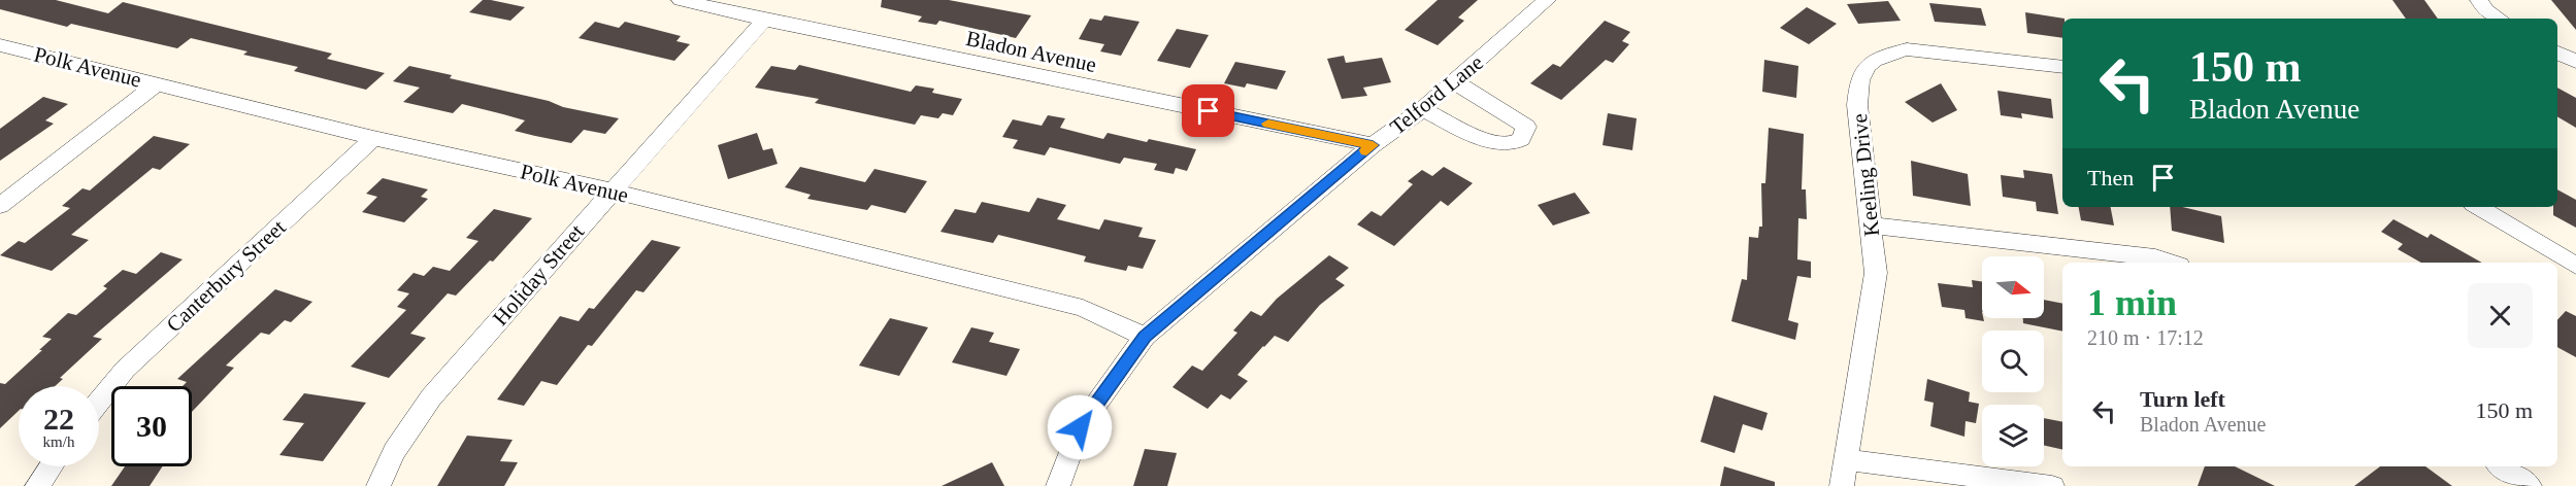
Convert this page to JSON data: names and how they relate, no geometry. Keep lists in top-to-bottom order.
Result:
{
  "streets": {
    "street": [
      "Bladon Avenue",
      "Polk Avenue",
      "Telford Lane",
      "Keeling Drive",
      "Holiday Street",
      "Canterbury Street"
    ]
  },
  "crossings": [
    ["Bladon Avenue", "Telford Lane"],
    ["Bladon Avenue", "Holiday Street"],
    ["Polk Avenue", "Telford Lane"],
    ["Polk Avenue", "Holiday Street"],
    ["Polk Avenue", "Canterbury Street"]
  ],
  "north": "right",
  "page": {
    "turn": ["150 m", "Bladon Avenue"],
    "then": "Then",
    "heading": ["1 min", "210 m · 17:12"],
    "list": [
      {
        "name": "Turn left",
        "note": "Bladon Avenue",
        "value": "150 m"
      }
    ],
    "speed": "22 km/h",
    "limit": "30"
  }
}
